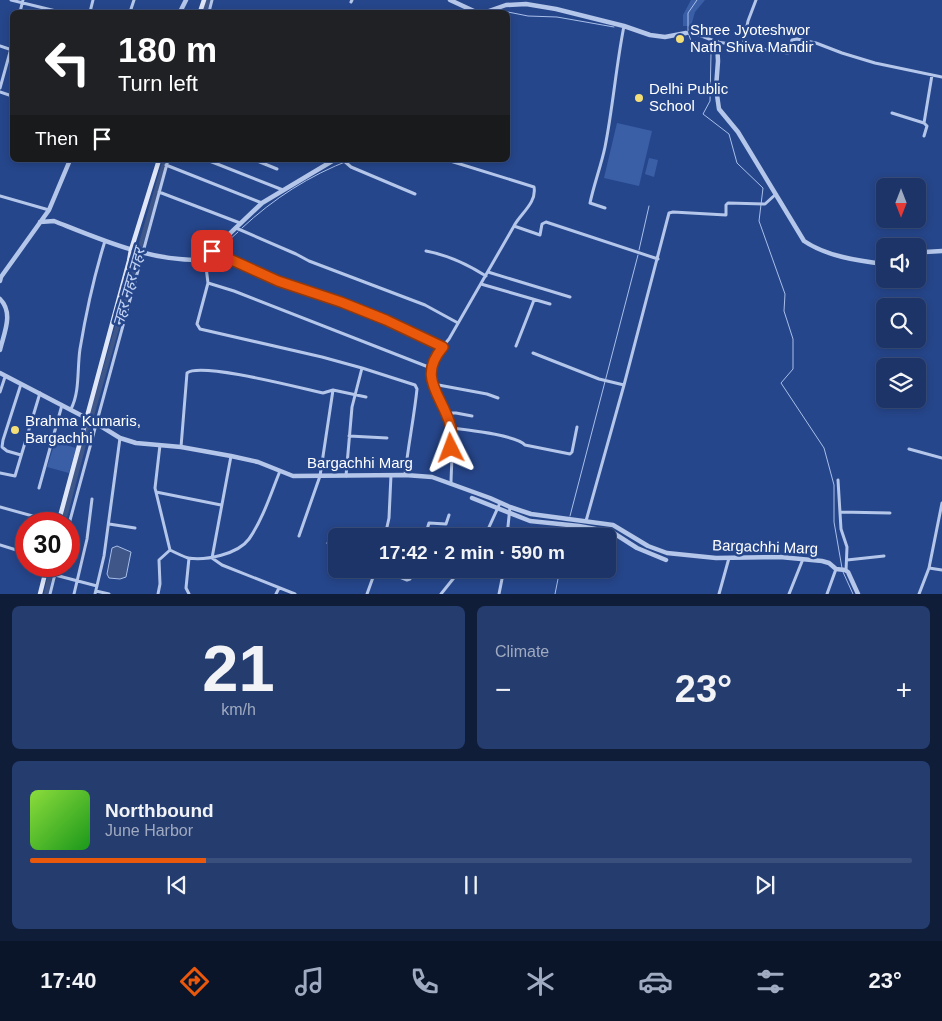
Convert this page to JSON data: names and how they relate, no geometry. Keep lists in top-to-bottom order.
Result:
{
  "streets": {
    "street": ["Bargachhi Marg"]
  },
  "water": ["नहर नहर नहर"],
  "places": ["Shree Jyoteshwor Nath Shiva Mandir", "Delhi Public School", "Brahma Kumaris, Bargachhi"],
  "north": "bottom",
  "page": {
    "turn": ["180 m", "Turn left"],
    "then": "Then",
    "limit": "30",
    "trip": "17:42 · 2 min · 590 m",
    "tile": [
      ["21", "km/h"],
      "Climate"
    ],
    "heat": ["−", "23°", "+"],
    "song": ["Northbound", "June Harbor"],
    "tabs": ["17:40", "23°"]
  }
}
